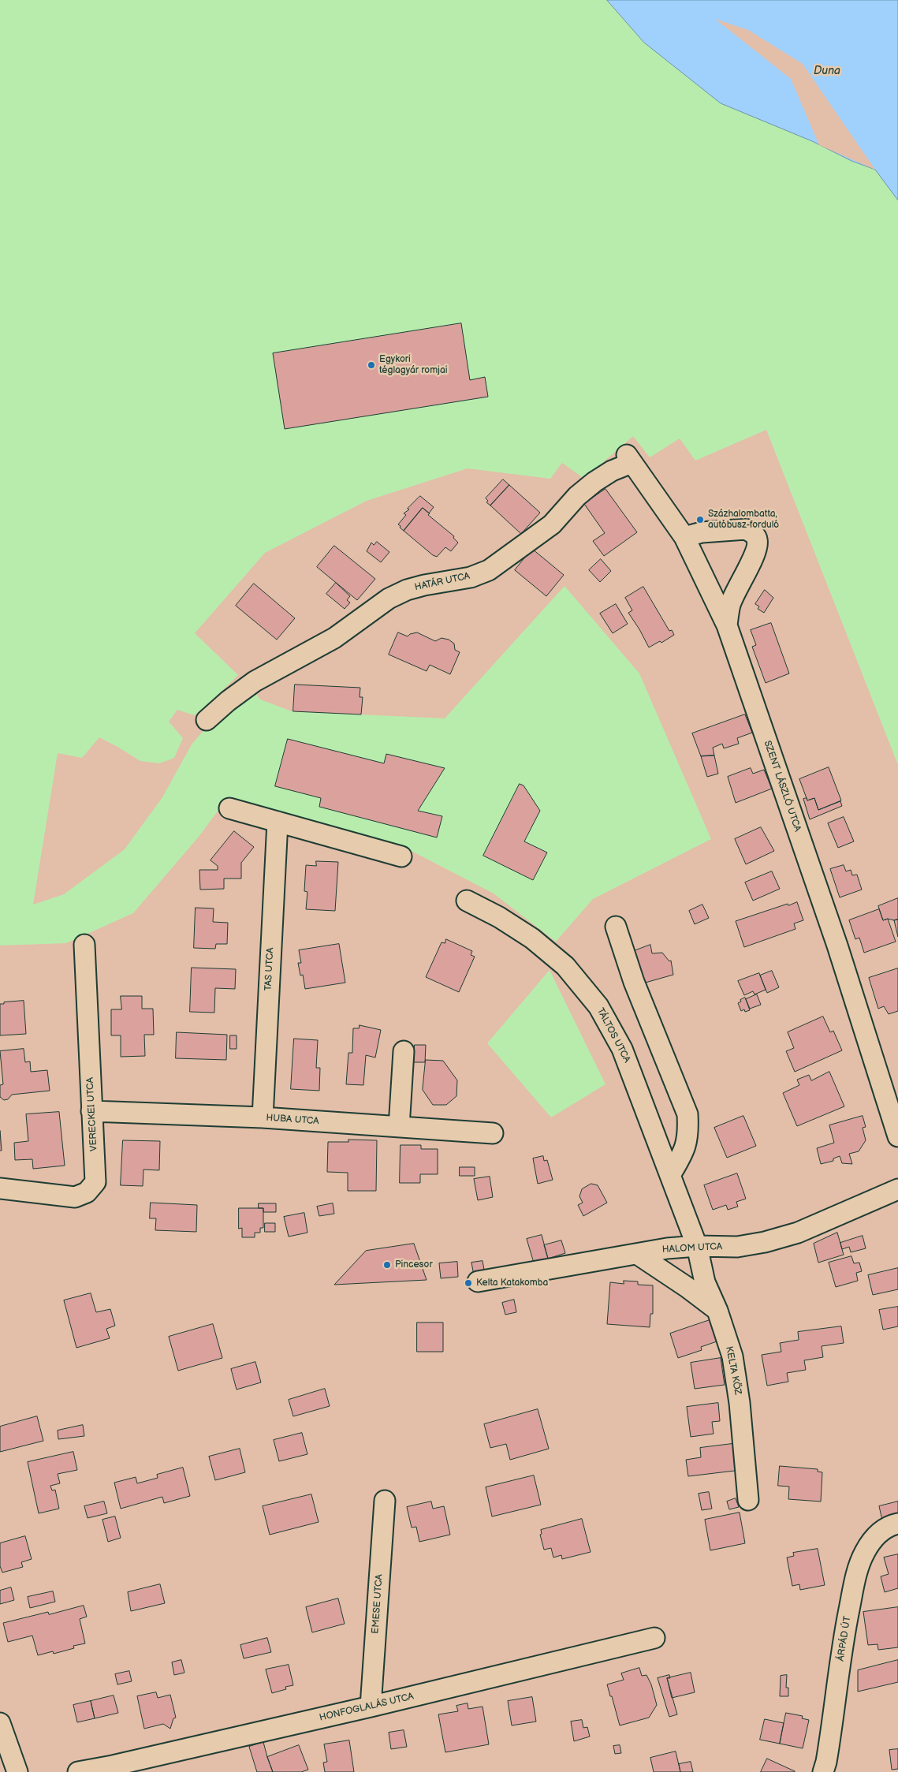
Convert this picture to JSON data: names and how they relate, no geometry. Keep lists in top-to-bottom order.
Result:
{
  "streets": {
    "street": [
      "HATÁR UTCA",
      "SZENT LÁSZLÓ UTCA",
      "TAS UTCA",
      "TÁLTOS UTCA",
      "VERECKEI UTCA",
      "HUBA UTCA",
      "HALOM UTCA",
      "KELTA KÖZ",
      "EMESE UTCA",
      "ÁRPÁD ÚT",
      "HONFOGLALÁS UTCA"
    ]
  },
  "crossings": [
    ["HATÁR UTCA", "SZENT LÁSZLÓ UTCA"],
    ["TAS UTCA", "HUBA UTCA"],
    ["TÁLTOS UTCA", "HALOM UTCA"],
    ["TÁLTOS UTCA", "KELTA KÖZ"],
    ["VERECKEI UTCA", "HUBA UTCA"],
    ["HALOM UTCA", "KELTA KÖZ"],
    ["EMESE UTCA", "HONFOGLALÁS UTCA"]
  ],
  "water": ["Duna"],
  "places": [
    "Egykori téglagyár romjai",
    "Százhalombatta, autóbusz-forduló",
    "Pincesor",
    "Kelta Katakomba"
  ]
}
